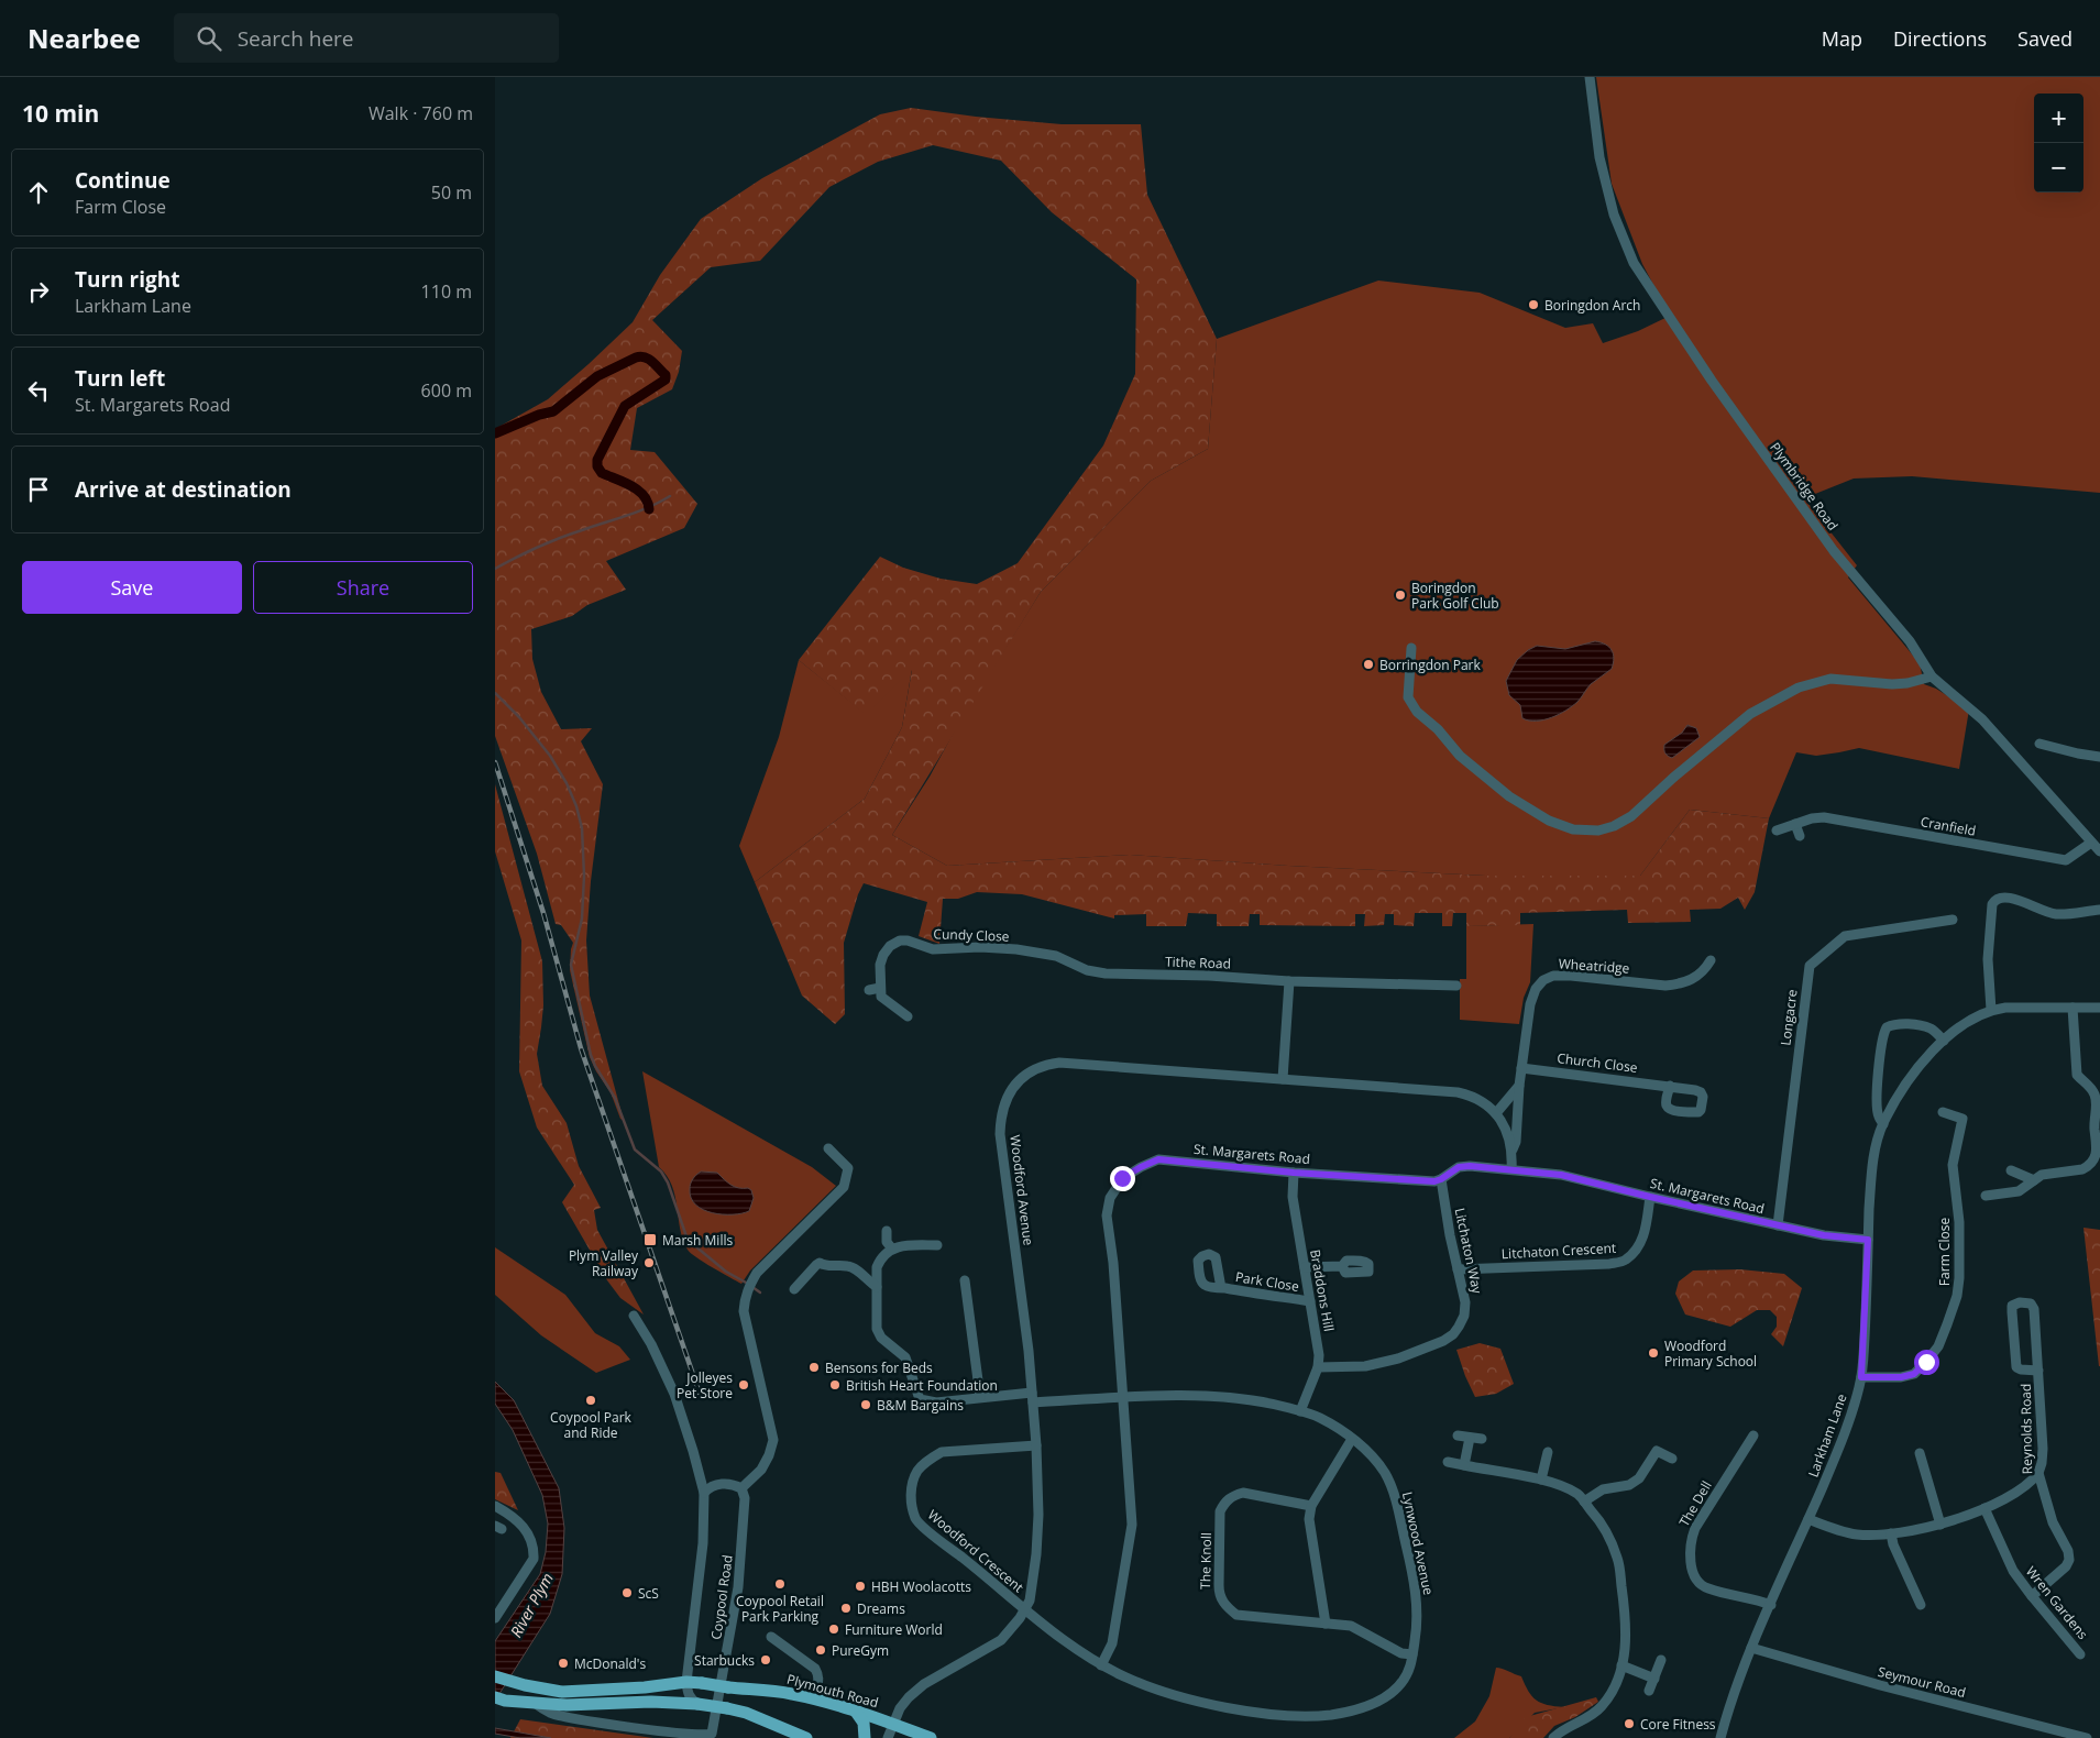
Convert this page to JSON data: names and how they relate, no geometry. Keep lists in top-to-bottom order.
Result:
{
  "streets": {
    "main road": ["Plymouth Road"],
    "street": [
      "Plymbridge Road",
      "Cranfield",
      "Cundy Close",
      "Tithe Road",
      "Wheatridge",
      "Longacre",
      "Church Close",
      "St. Margarets Road",
      "Woodford Avenue",
      "Litchaton Way",
      "Litchaton Crescent",
      "Farm Close",
      "Park Close",
      "Braddons Hill",
      "Reynolds Road",
      "Larkham Lane",
      "The Dell",
      "Lynwood Avenue",
      "Woodford Crescent",
      "The Knoll",
      "Coypool Road",
      "Wren Gardens",
      "Seymour Road"
    ]
  },
  "crossings": [
    ["Plymbridge Road", "Cranfield"],
    ["Cundy Close", "Tithe Road"],
    ["Wheatridge", "Church Close"],
    ["Wheatridge", "Woodford Avenue"],
    ["Longacre", "St. Margarets Road"],
    ["St. Margarets Road", "Woodford Avenue"],
    ["St. Margarets Road", "Litchaton Way"],
    ["St. Margarets Road", "Litchaton Crescent"],
    ["St. Margarets Road", "Braddons Hill"],
    ["St. Margarets Road", "Larkham Lane"],
    ["St. Margarets Road", "Lynwood Avenue"],
    ["Woodford Avenue", "Lynwood Avenue"],
    ["Woodford Avenue", "Woodford Crescent"],
    ["Woodford Avenue", "Plymouth Road"],
    ["Litchaton Way", "Litchaton Crescent"],
    ["Litchaton Way", "Braddons Hill"],
    ["Farm Close", "Larkham Lane"],
    ["Park Close", "Braddons Hill"],
    ["Braddons Hill", "Lynwood Avenue"],
    ["Reynolds Road", "Wren Gardens"],
    ["Larkham Lane", "The Dell"],
    ["Larkham Lane", "Seymour Road"],
    ["Lynwood Avenue", "Woodford Crescent"],
    ["Lynwood Avenue", "The Knoll"],
    ["Coypool Road", "Plymouth Road"]
  ],
  "water": ["River Plym"],
  "places": {
    "other": [
      "Boringdon Arch",
      "Boringdon Park Golf Club",
      "Borringdon Park",
      "Plym Valley Railway",
      "Woodford Primary School",
      "Bensons for Beds",
      "Jolleyes Pet Store",
      "British Heart Foundation",
      "Coypool Park and Ride",
      "B&M Bargains",
      "Coypool Retail Park Parking",
      "HBH Woolacotts",
      "ScS",
      "Dreams",
      "Furniture World",
      "PureGym",
      "Starbucks",
      "McDonald's",
      "Core Fitness"
    ],
    "transit": ["Marsh Mills"]
  },
  "page": {
    "header": "Nearbee",
    "search": "Search here",
    "nav": ["Map", "Directions", "Saved"],
    "heading": ["10 min", "Walk · 760 m"],
    "map_buttons": ["+", "−"],
    "list": [
      ["Continue", "Farm Close", "50 m"],
      ["Turn right", "Larkham Lane", "110 m"],
      ["Turn left", "St. Margarets Road", "600 m"],
      "Arrive at destination"
    ],
    "buttons": ["Save", "Share"]
  }
}
